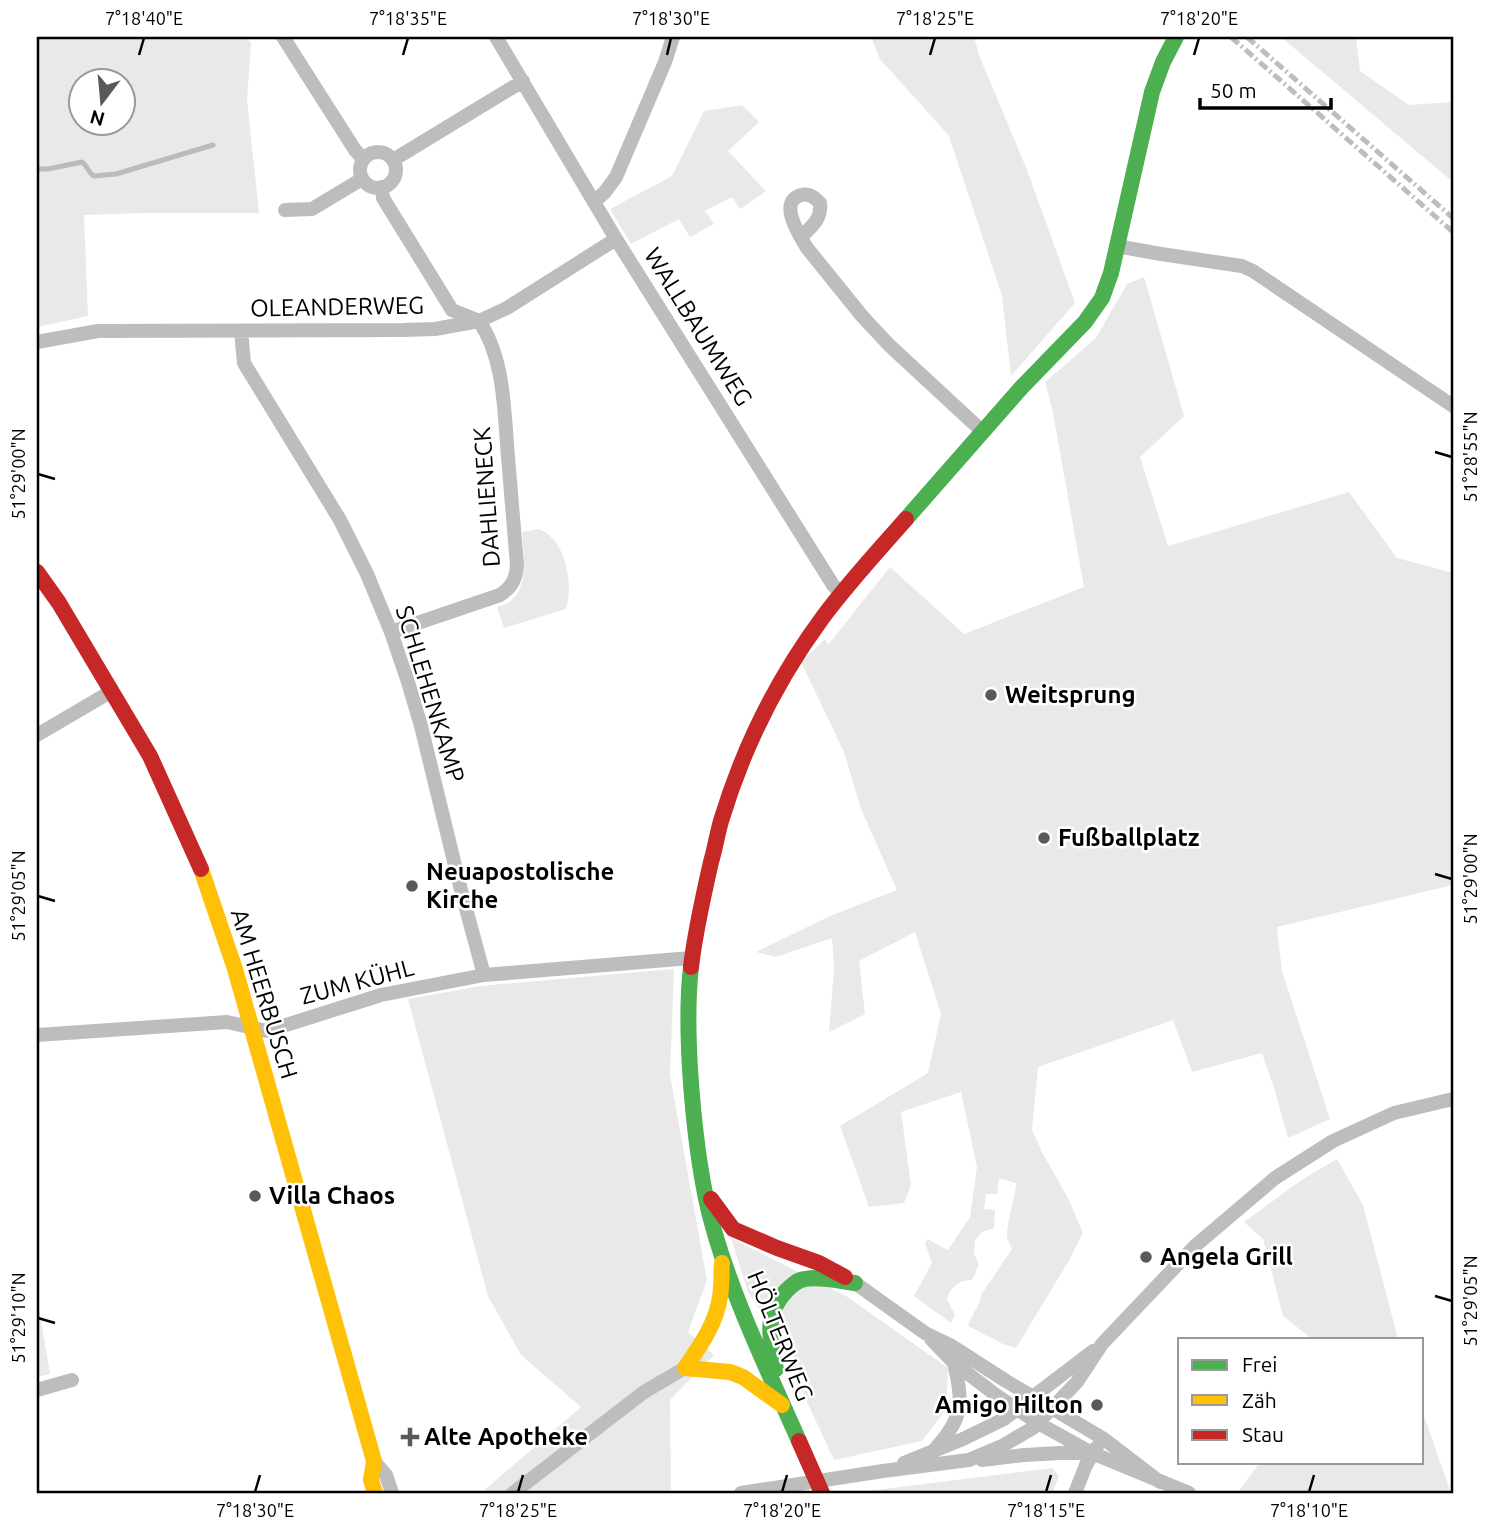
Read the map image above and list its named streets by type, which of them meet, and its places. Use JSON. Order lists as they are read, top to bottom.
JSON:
{
  "streets": {
    "street": [
      "OLEANDERWEG",
      "WALLBAUMWEG",
      "DAHLIENECK",
      "SCHLEHENKAMP",
      "ZUM KÜHL",
      "AM HEERBUSCH",
      "HÖLTERWEG"
    ]
  },
  "crossings": [
    ["OLEANDERWEG", "WALLBAUMWEG"],
    ["OLEANDERWEG", "DAHLIENECK"],
    ["OLEANDERWEG", "SCHLEHENKAMP"],
    ["WALLBAUMWEG", "HÖLTERWEG"],
    ["DAHLIENECK", "SCHLEHENKAMP"],
    ["SCHLEHENKAMP", "ZUM KÜHL"],
    ["ZUM KÜHL", "AM HEERBUSCH"],
    ["ZUM KÜHL", "HÖLTERWEG"]
  ],
  "places": {
    "other": [
      "Weitsprung",
      "Fußballplatz",
      "Neuapostolische Kirche",
      "Villa Chaos",
      "Angela Grill",
      "Amigo Hilton"
    ],
    "health": ["Alte Apotheke"]
  },
  "legend": ["Frei", "Zäh", "Stau"],
  "scale_bar": "50 m",
  "north": "bottom",
  "coordinates": [
    "7°18'40\"E",
    "7°18'35\"E",
    "7°18'30\"E",
    "7°18'25\"E",
    "7°18'20\"E",
    "51°28'55\"N",
    "51°29'00\"N",
    "51°29'05\"N",
    "51°29'10\"N",
    "7°18'15\"E",
    "7°18'10\"E"
  ]
}
